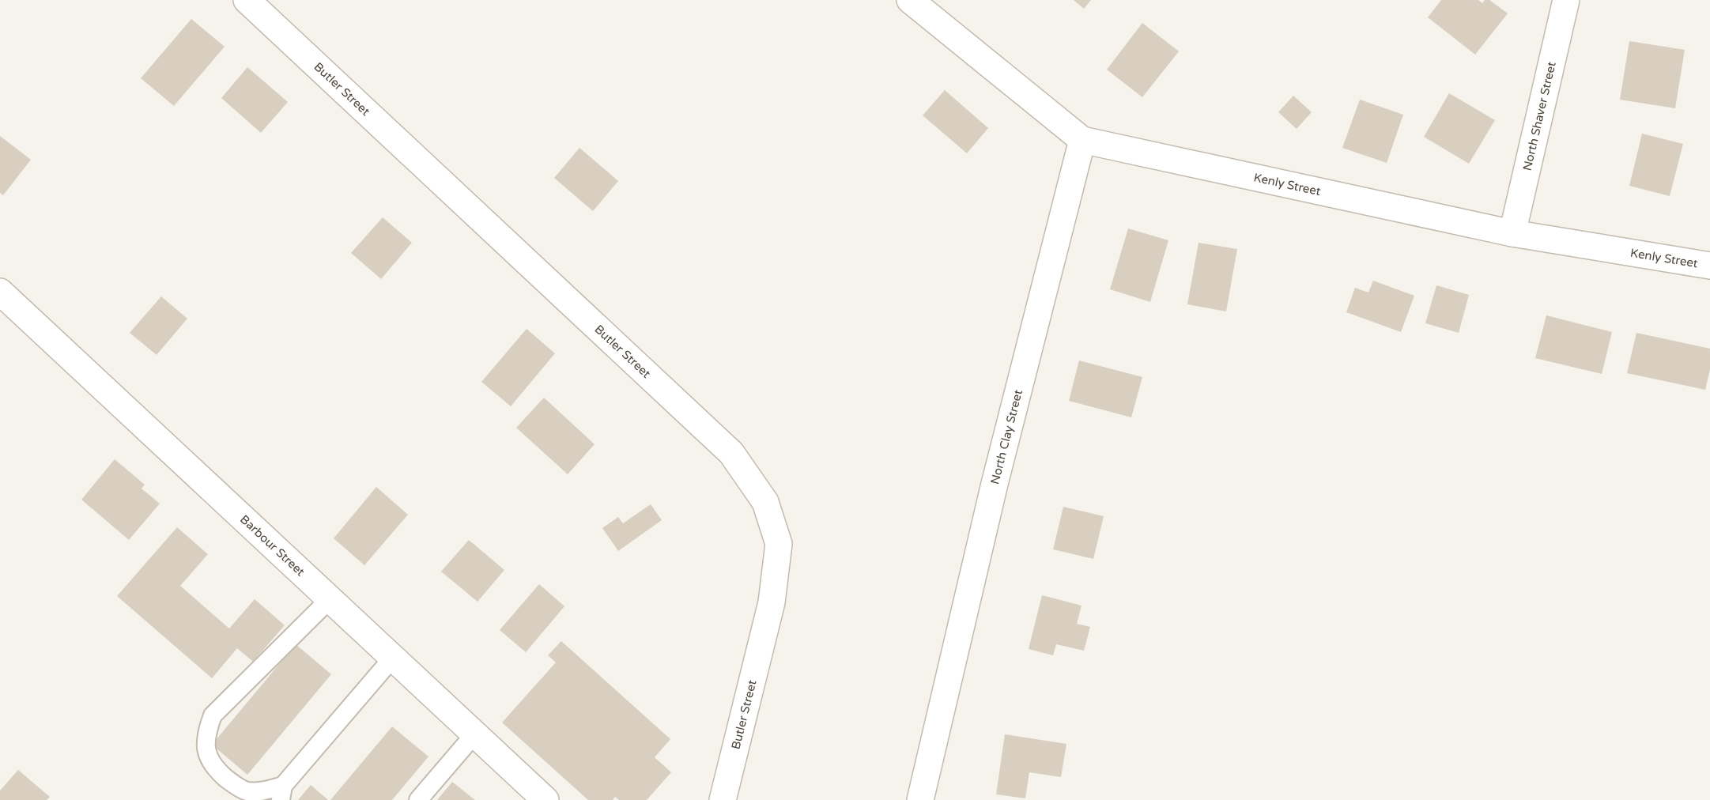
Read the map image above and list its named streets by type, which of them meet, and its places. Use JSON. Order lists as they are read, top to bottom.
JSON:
{
  "streets": {
    "street": [
      "Butler Street",
      "North Shaver Street",
      "Kenly Street",
      "North Clay Street",
      "Barbour Street"
    ]
  },
  "crossings": [
    ["North Shaver Street", "Kenly Street"],
    ["Kenly Street", "North Clay Street"]
  ]
}
